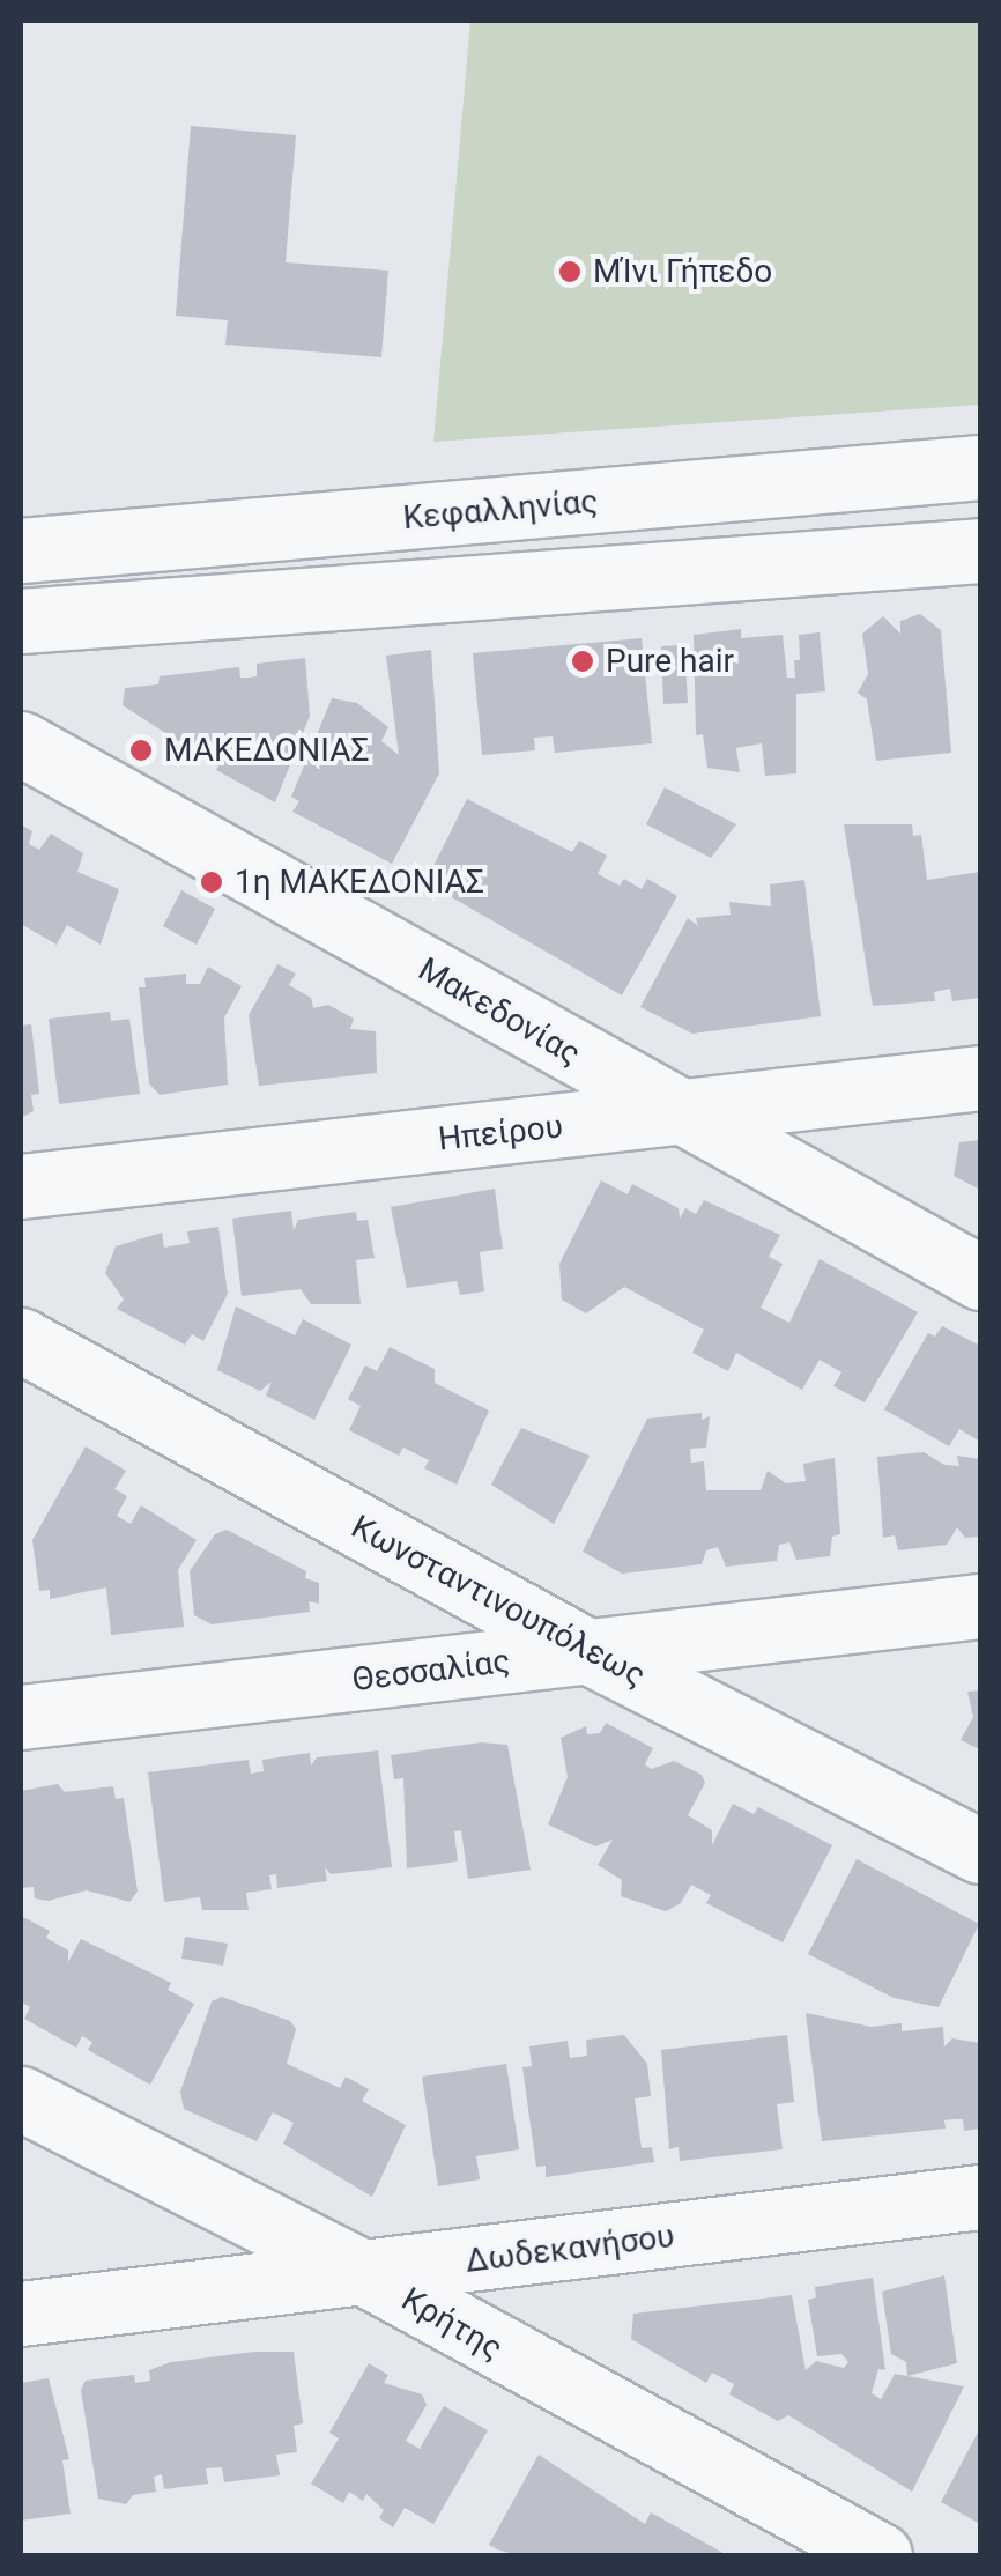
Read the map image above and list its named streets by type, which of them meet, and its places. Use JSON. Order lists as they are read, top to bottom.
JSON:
{
  "streets": {
    "street": [
      "Κεφαλληνίας",
      "Μακεδονίας",
      "Ηπείρου",
      "Κωνσταντινουπόλεως",
      "Θεσσαλίας",
      "Δωδεκανήσου",
      "Κρήτης"
    ]
  },
  "crossings": [
    ["Μακεδονίας", "Ηπείρου"],
    ["Κωνσταντινουπόλεως", "Θεσσαλίας"],
    ["Δωδεκανήσου", "Κρήτης"]
  ],
  "places": [
    "ΜΊνι Γήπεδο",
    "Pure hair",
    "ΜΑΚΕΔΟΝΙΑΣ",
    "1η ΜΑΚΕΔΟΝΙΑΣ"
  ]
}
